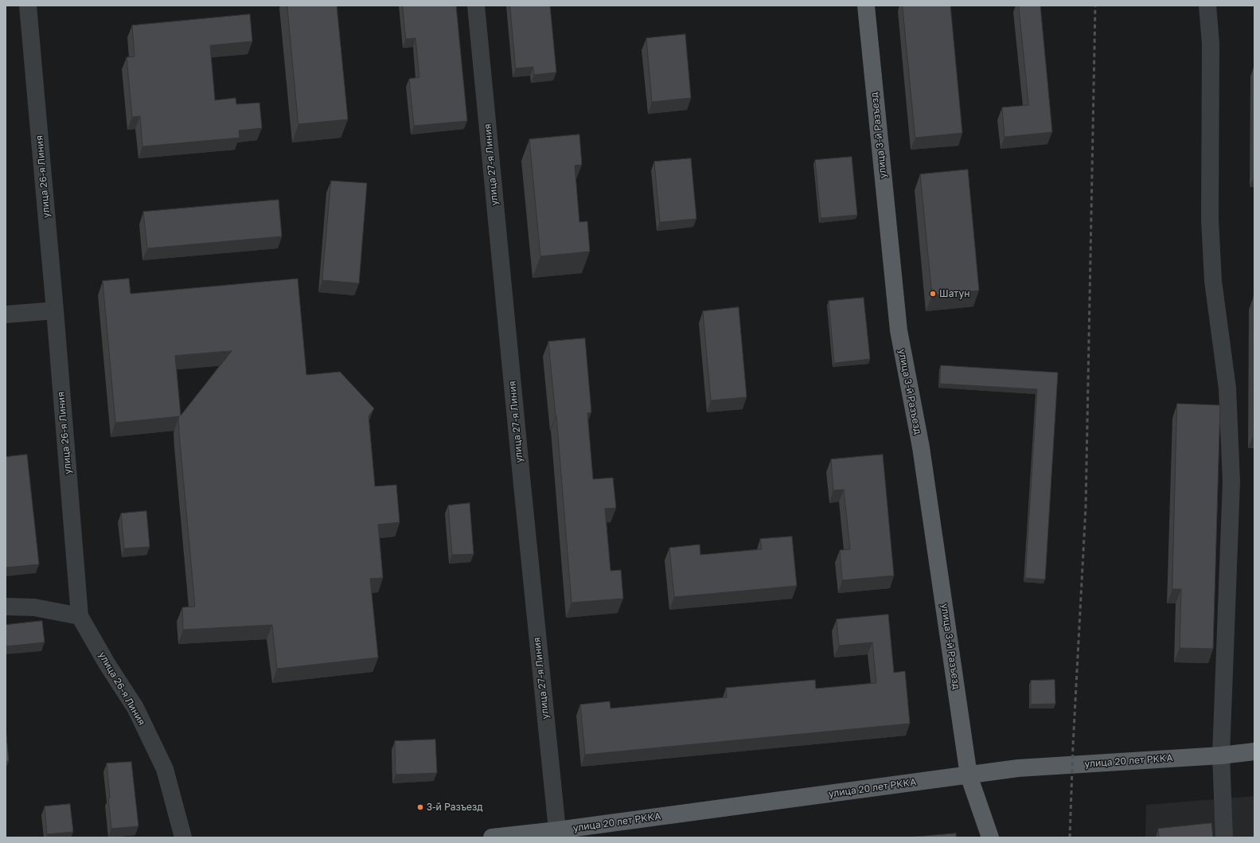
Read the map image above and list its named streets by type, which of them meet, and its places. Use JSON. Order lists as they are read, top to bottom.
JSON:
{
  "streets": {
    "main road": ["улица 3-й Разъезд", "улица 20 лет РККА"],
    "street": ["улица 27-я Линия", "улица 26-я Линия"]
  },
  "crossings": [
    ["улица 3-й Разъезд", "улица 20 лет РККА"],
    ["улица 27-я Линия", "улица 20 лет РККА"]
  ],
  "places": ["Шатун", "3-й Разъезд"]
}
